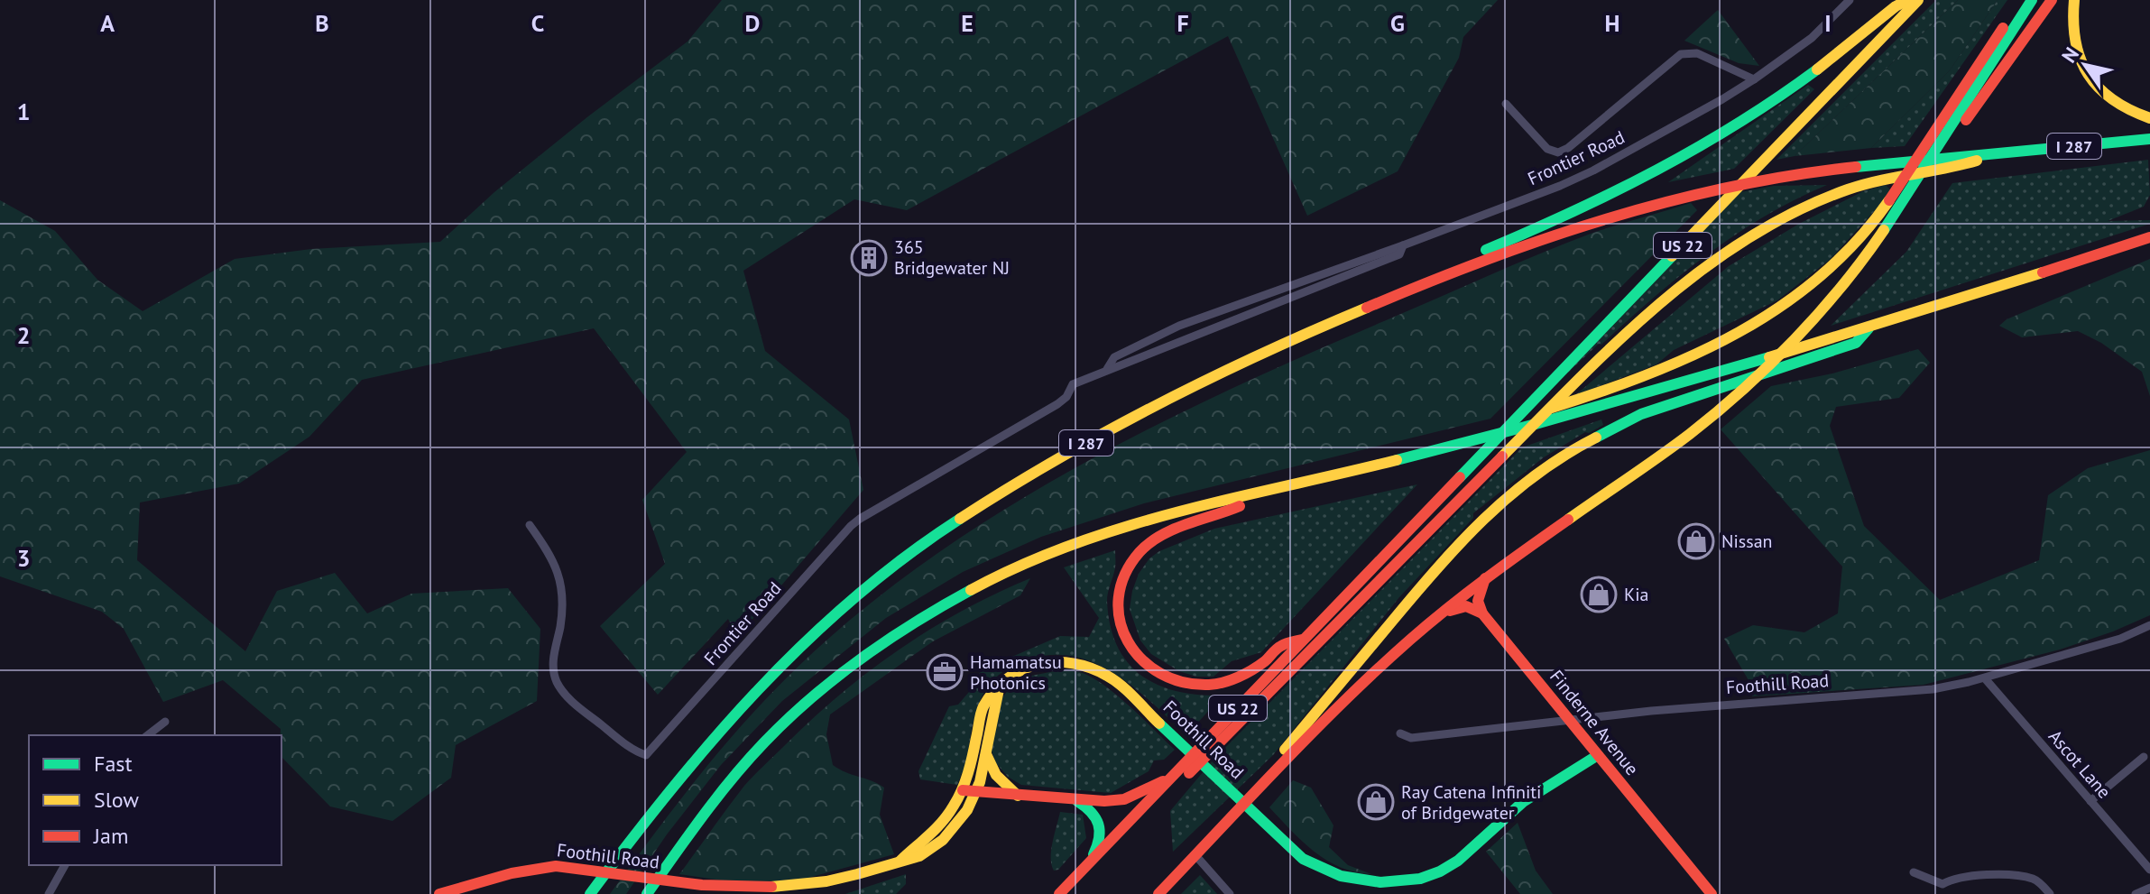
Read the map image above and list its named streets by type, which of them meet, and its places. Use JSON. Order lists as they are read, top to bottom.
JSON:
{
  "streets": {
    "main road": [
      "I 287",
      "US 22",
      "Foothill Road",
      "Finderne Avenue"
    ],
    "street": ["Frontier Road", "Ascot Lane"]
  },
  "crossings": [
    ["Foothill Road", "Finderne Avenue"],
    ["Foothill Road", "Ascot Lane"]
  ],
  "places": {
    "building": ["365 Bridgewater NJ"],
    "shop": ["Nissan", "Kia", "Ray Catena Infiniti of Bridgewater"],
    "office": ["Hamamatsu Photonics"]
  },
  "legend": ["Fast", "Slow", "Jam"],
  "north": "top left",
  "grid": {
    "columns": [
      "A",
      "B",
      "C",
      "D",
      "E",
      "F",
      "G",
      "H",
      "I"
    ],
    "rows": ["1", "2", "3"]
  }
}
